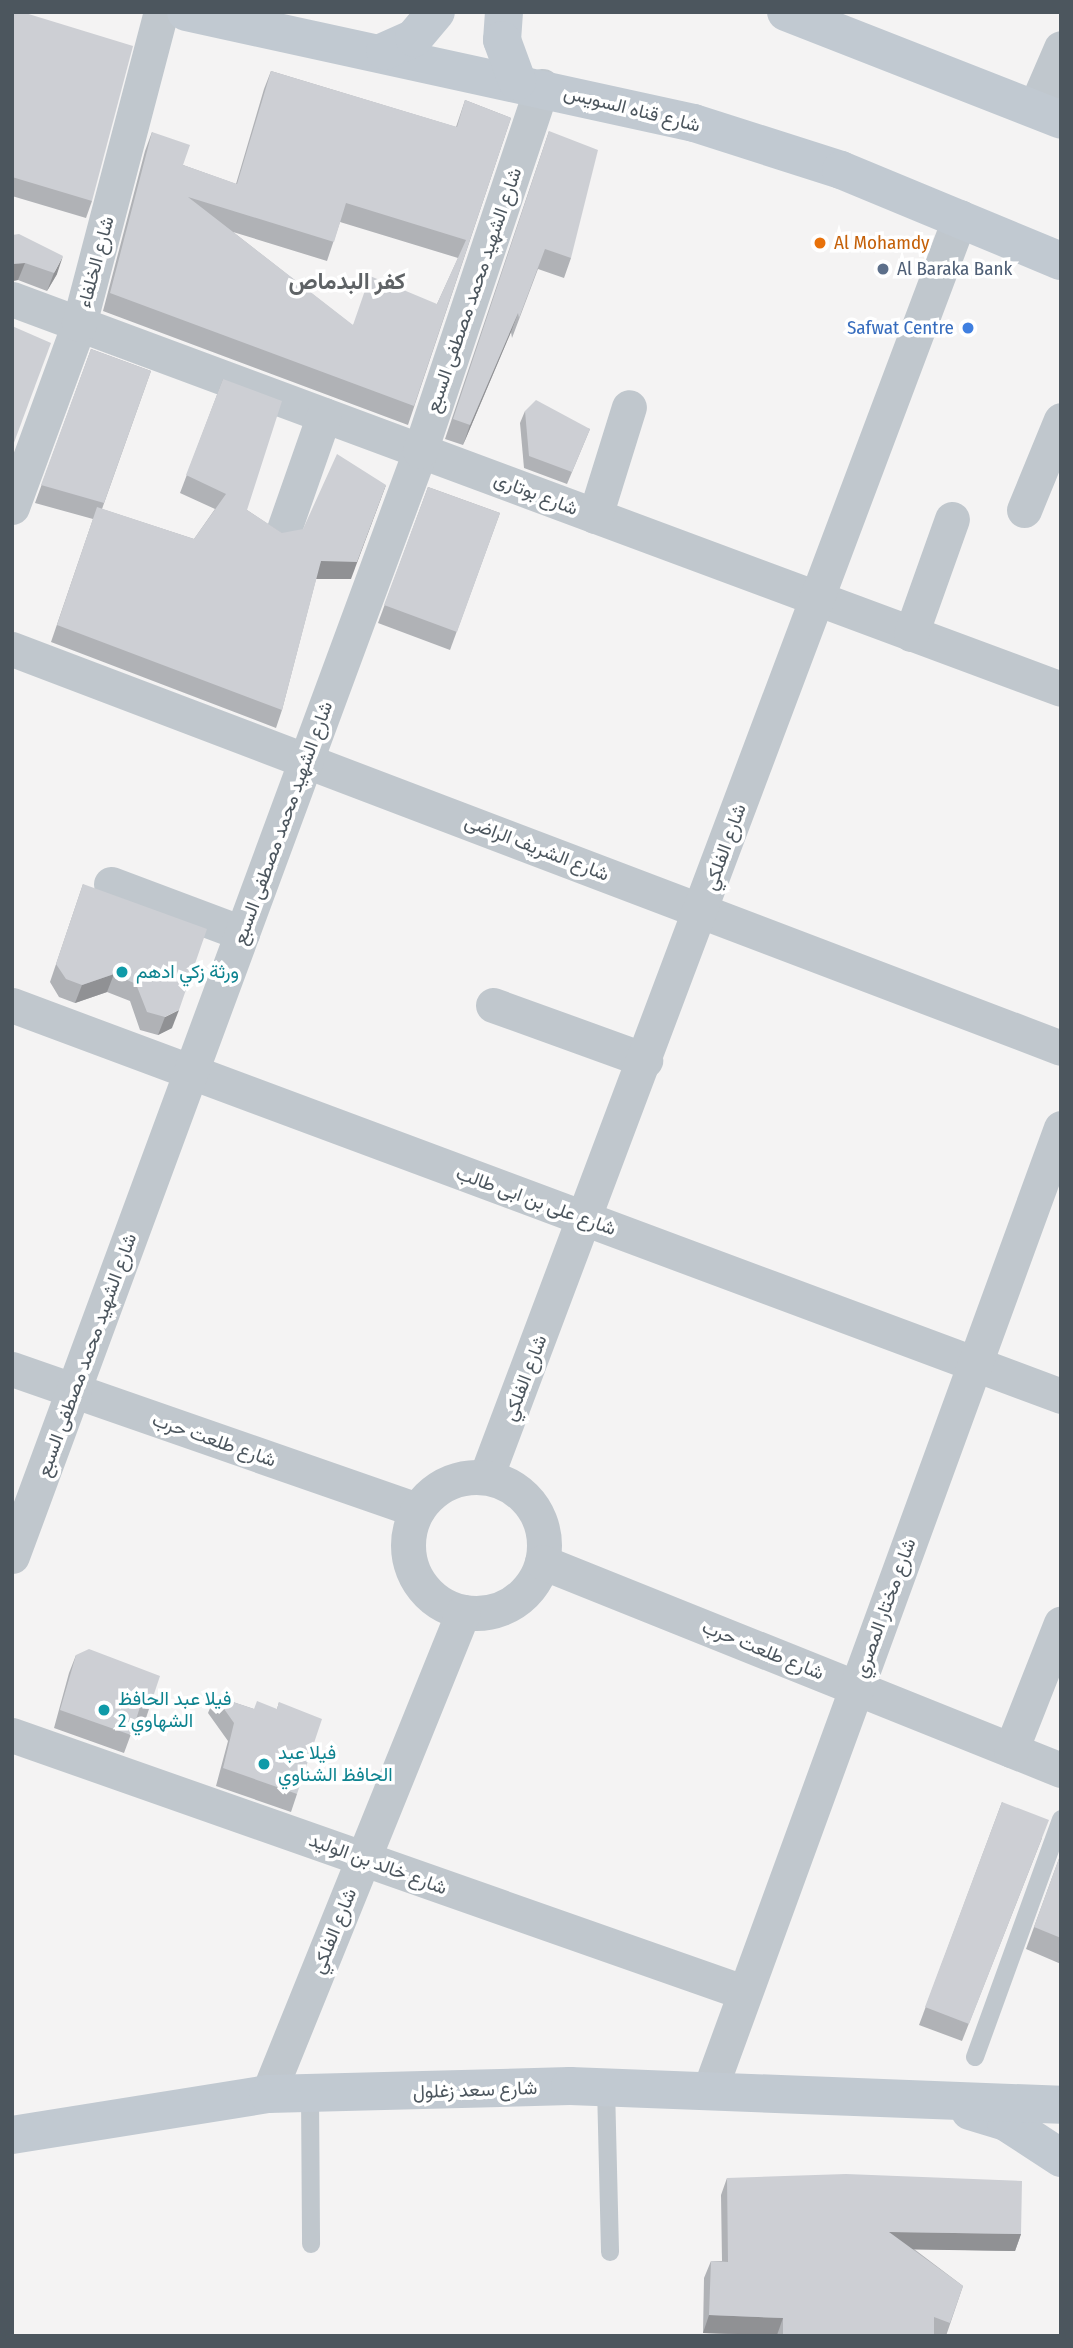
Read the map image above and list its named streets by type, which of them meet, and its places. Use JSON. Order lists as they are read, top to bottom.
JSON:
{
  "streets": {
    "main road": ["شارع قناه السويس", "شارع سعد زغلول"],
    "street": [
      "شارع الخلفاء",
      "شارع الشهيد محمد مصطفى السبع",
      "شارع بوتارى",
      "شارع الفلكي",
      "شارع الشريف الراضى",
      "شارع على بن ابى طالب",
      "شارع طلعت حرب",
      "شارع مختار المصري",
      "شارع خالد بن الوليد"
    ]
  },
  "crossings": [
    ["شارع قناه السويس", "شارع الشهيد محمد مصطفى السبع"],
    ["شارع قناه السويس", "شارع الفلكي"],
    ["شارع الخلفاء", "شارع بوتارى"],
    ["شارع الشهيد محمد مصطفى السبع", "شارع بوتارى"],
    ["شارع الشهيد محمد مصطفى السبع", "شارع الشريف الراضى"],
    ["شارع الشهيد محمد مصطفى السبع", "شارع على بن ابى طالب"],
    ["شارع الشهيد محمد مصطفى السبع", "شارع طلعت حرب"],
    ["شارع بوتارى", "شارع الفلكي"],
    ["شارع الفلكي", "شارع الشريف الراضى"],
    ["شارع الفلكي", "شارع على بن ابى طالب"],
    ["شارع الفلكي", "شارع طلعت حرب"],
    ["شارع الفلكي", "شارع خالد بن الوليد"],
    ["شارع الفلكي", "شارع سعد زغلول"],
    ["شارع على بن ابى طالب", "شارع مختار المصري"],
    ["شارع طلعت حرب", "شارع مختار المصري"],
    ["شارع مختار المصري", "شارع خالد بن الوليد"],
    ["شارع مختار المصري", "شارع سعد زغلول"]
  ],
  "districts": ["كفر البدماص"],
  "places": [
    "Al Mohamdy",
    "Al Baraka Bank",
    "Safwat Centre",
    "ورثة زكي ادهم",
    "فيلا عبد الحافظ الشهاوي 2",
    "فيلا عبد الحافظ الشناوي"
  ]
}
